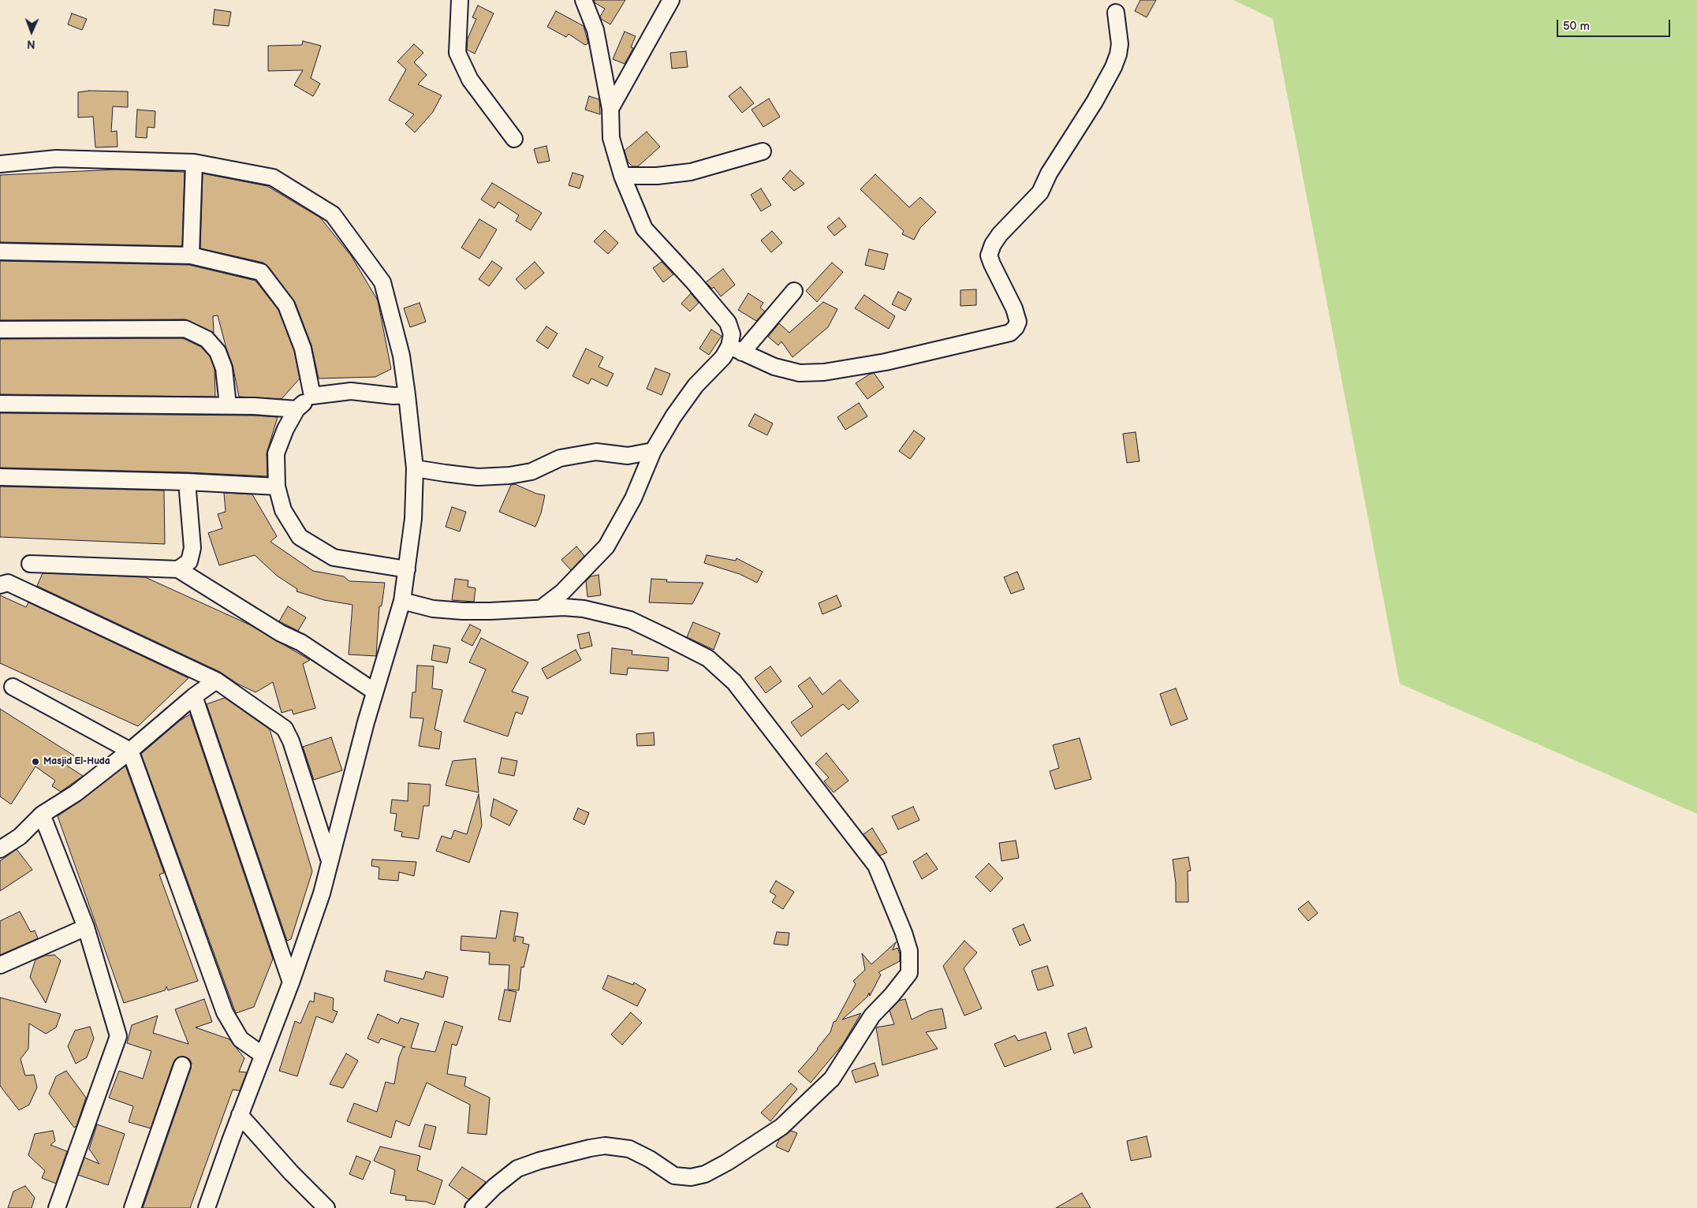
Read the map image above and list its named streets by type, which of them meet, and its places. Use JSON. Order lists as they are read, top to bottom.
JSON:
{
  "places": ["Masjid El-Huda"],
  "scale_bar": "50 m",
  "north": "bottom"
}
